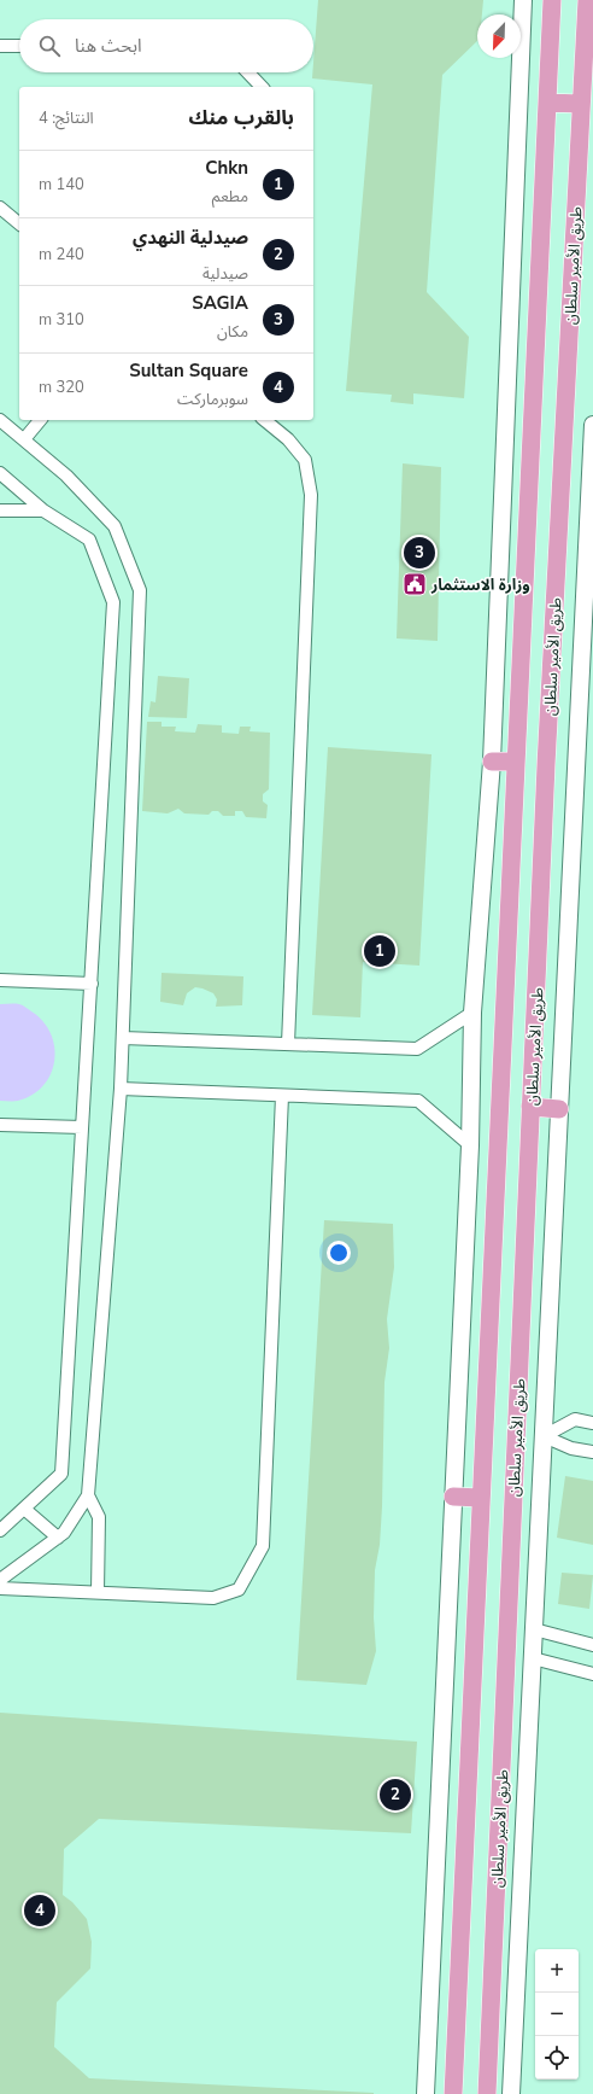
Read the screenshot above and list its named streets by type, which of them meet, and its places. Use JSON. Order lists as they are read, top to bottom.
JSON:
{
  "streets": {
    "main road": ["طريق الأمير سلطان"]
  },
  "places": {
    "public building": ["وزارة الاستثمار"]
  },
  "north": "bottom left",
  "page": {
    "search": "ابحث هنا",
    "heading": ["بالقرب منك", "النتائج: 4"],
    "list": [
      {
        "mark": "1",
        "name": "Chkn",
        "note": "مطعم",
        "value": "140 m"
      },
      {
        "mark": "2",
        "name": "صيدلية النهدي",
        "note": "صيدلية",
        "value": "240 m"
      },
      {
        "mark": "3",
        "name": "SAGIA",
        "note": "مكان",
        "value": "310 m"
      },
      {
        "mark": "4",
        "name": "Sultan Square",
        "note": "سوبرماركت",
        "value": "320 m"
      }
    ],
    "pins": [
      "3",
      "1",
      "2",
      "4"
    ],
    "map_buttons": ["+", "−"]
  }
}
